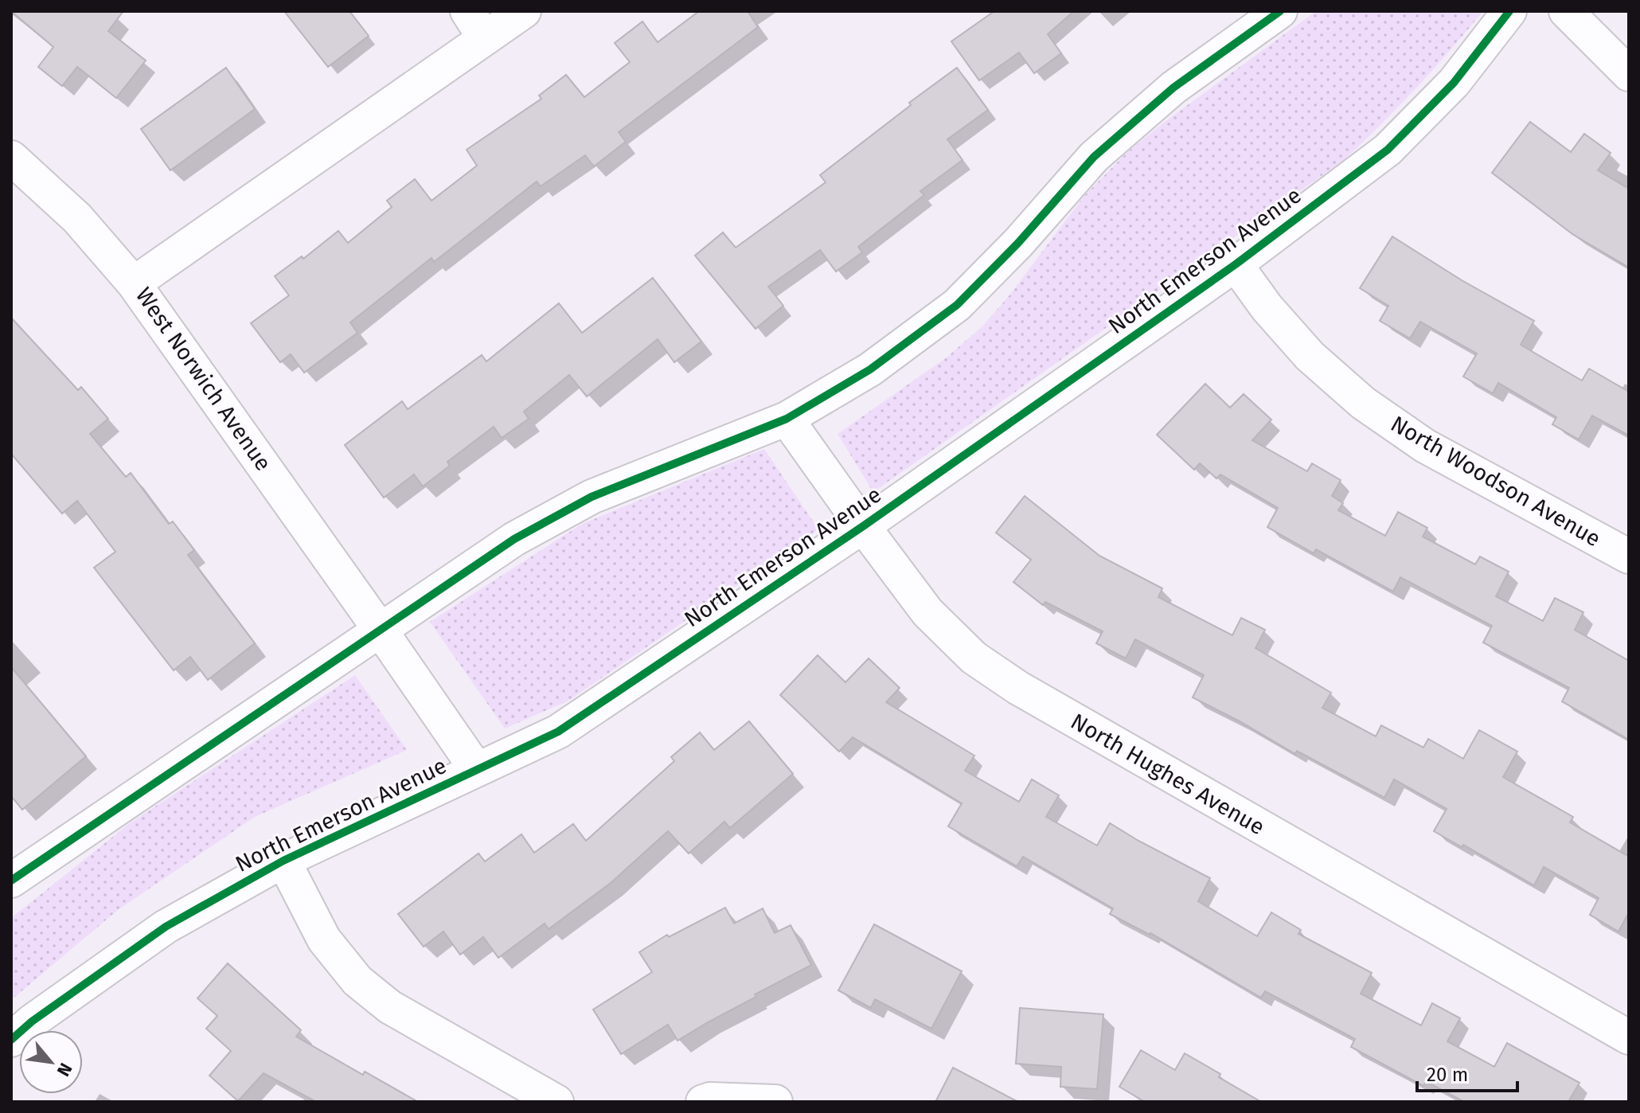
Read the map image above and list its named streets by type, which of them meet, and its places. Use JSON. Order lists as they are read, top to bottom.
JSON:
{
  "streets": {
    "street": [
      "North Emerson Avenue",
      "West Norwich Avenue",
      "North Woodson Avenue",
      "North Hughes Avenue"
    ]
  },
  "crossings": [
    ["North Emerson Avenue", "West Norwich Avenue"],
    ["North Emerson Avenue", "North Woodson Avenue"],
    ["North Emerson Avenue", "North Hughes Avenue"]
  ],
  "scale_bar": "20 m",
  "north": "bottom right"
}
